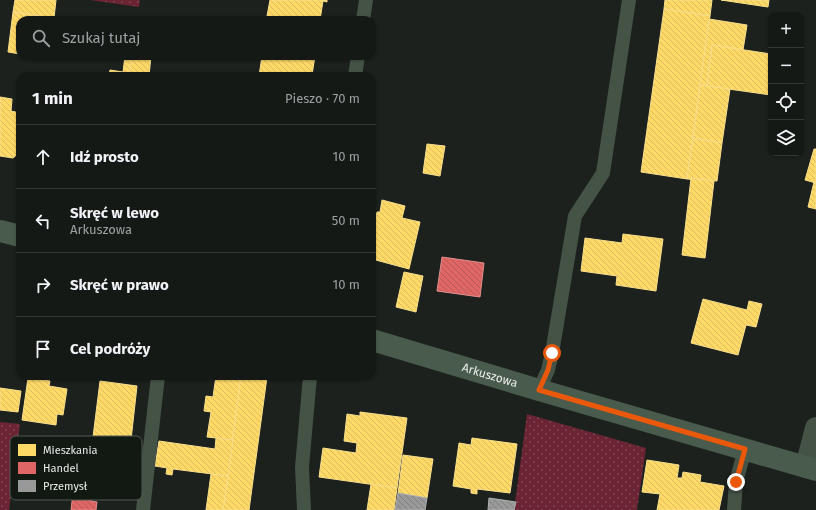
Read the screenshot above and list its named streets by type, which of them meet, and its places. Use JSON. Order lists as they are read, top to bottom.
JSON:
{
  "streets": {
    "main road": ["Arkuszowa"]
  },
  "legend": ["Mieszkania", "Handel", "Przemysł"],
  "page": {
    "map_buttons": ["+", "−"],
    "search": "Szukaj tutaj",
    "heading": ["1 min", "Pieszo · 70 m"],
    "list": [
      ["Idź prosto", "10 m"],
      ["Skręć w lewo", "Arkuszowa", "50 m"],
      ["Skręć w prawo", "10 m"],
      "Cel podróży"
    ]
  }
}
